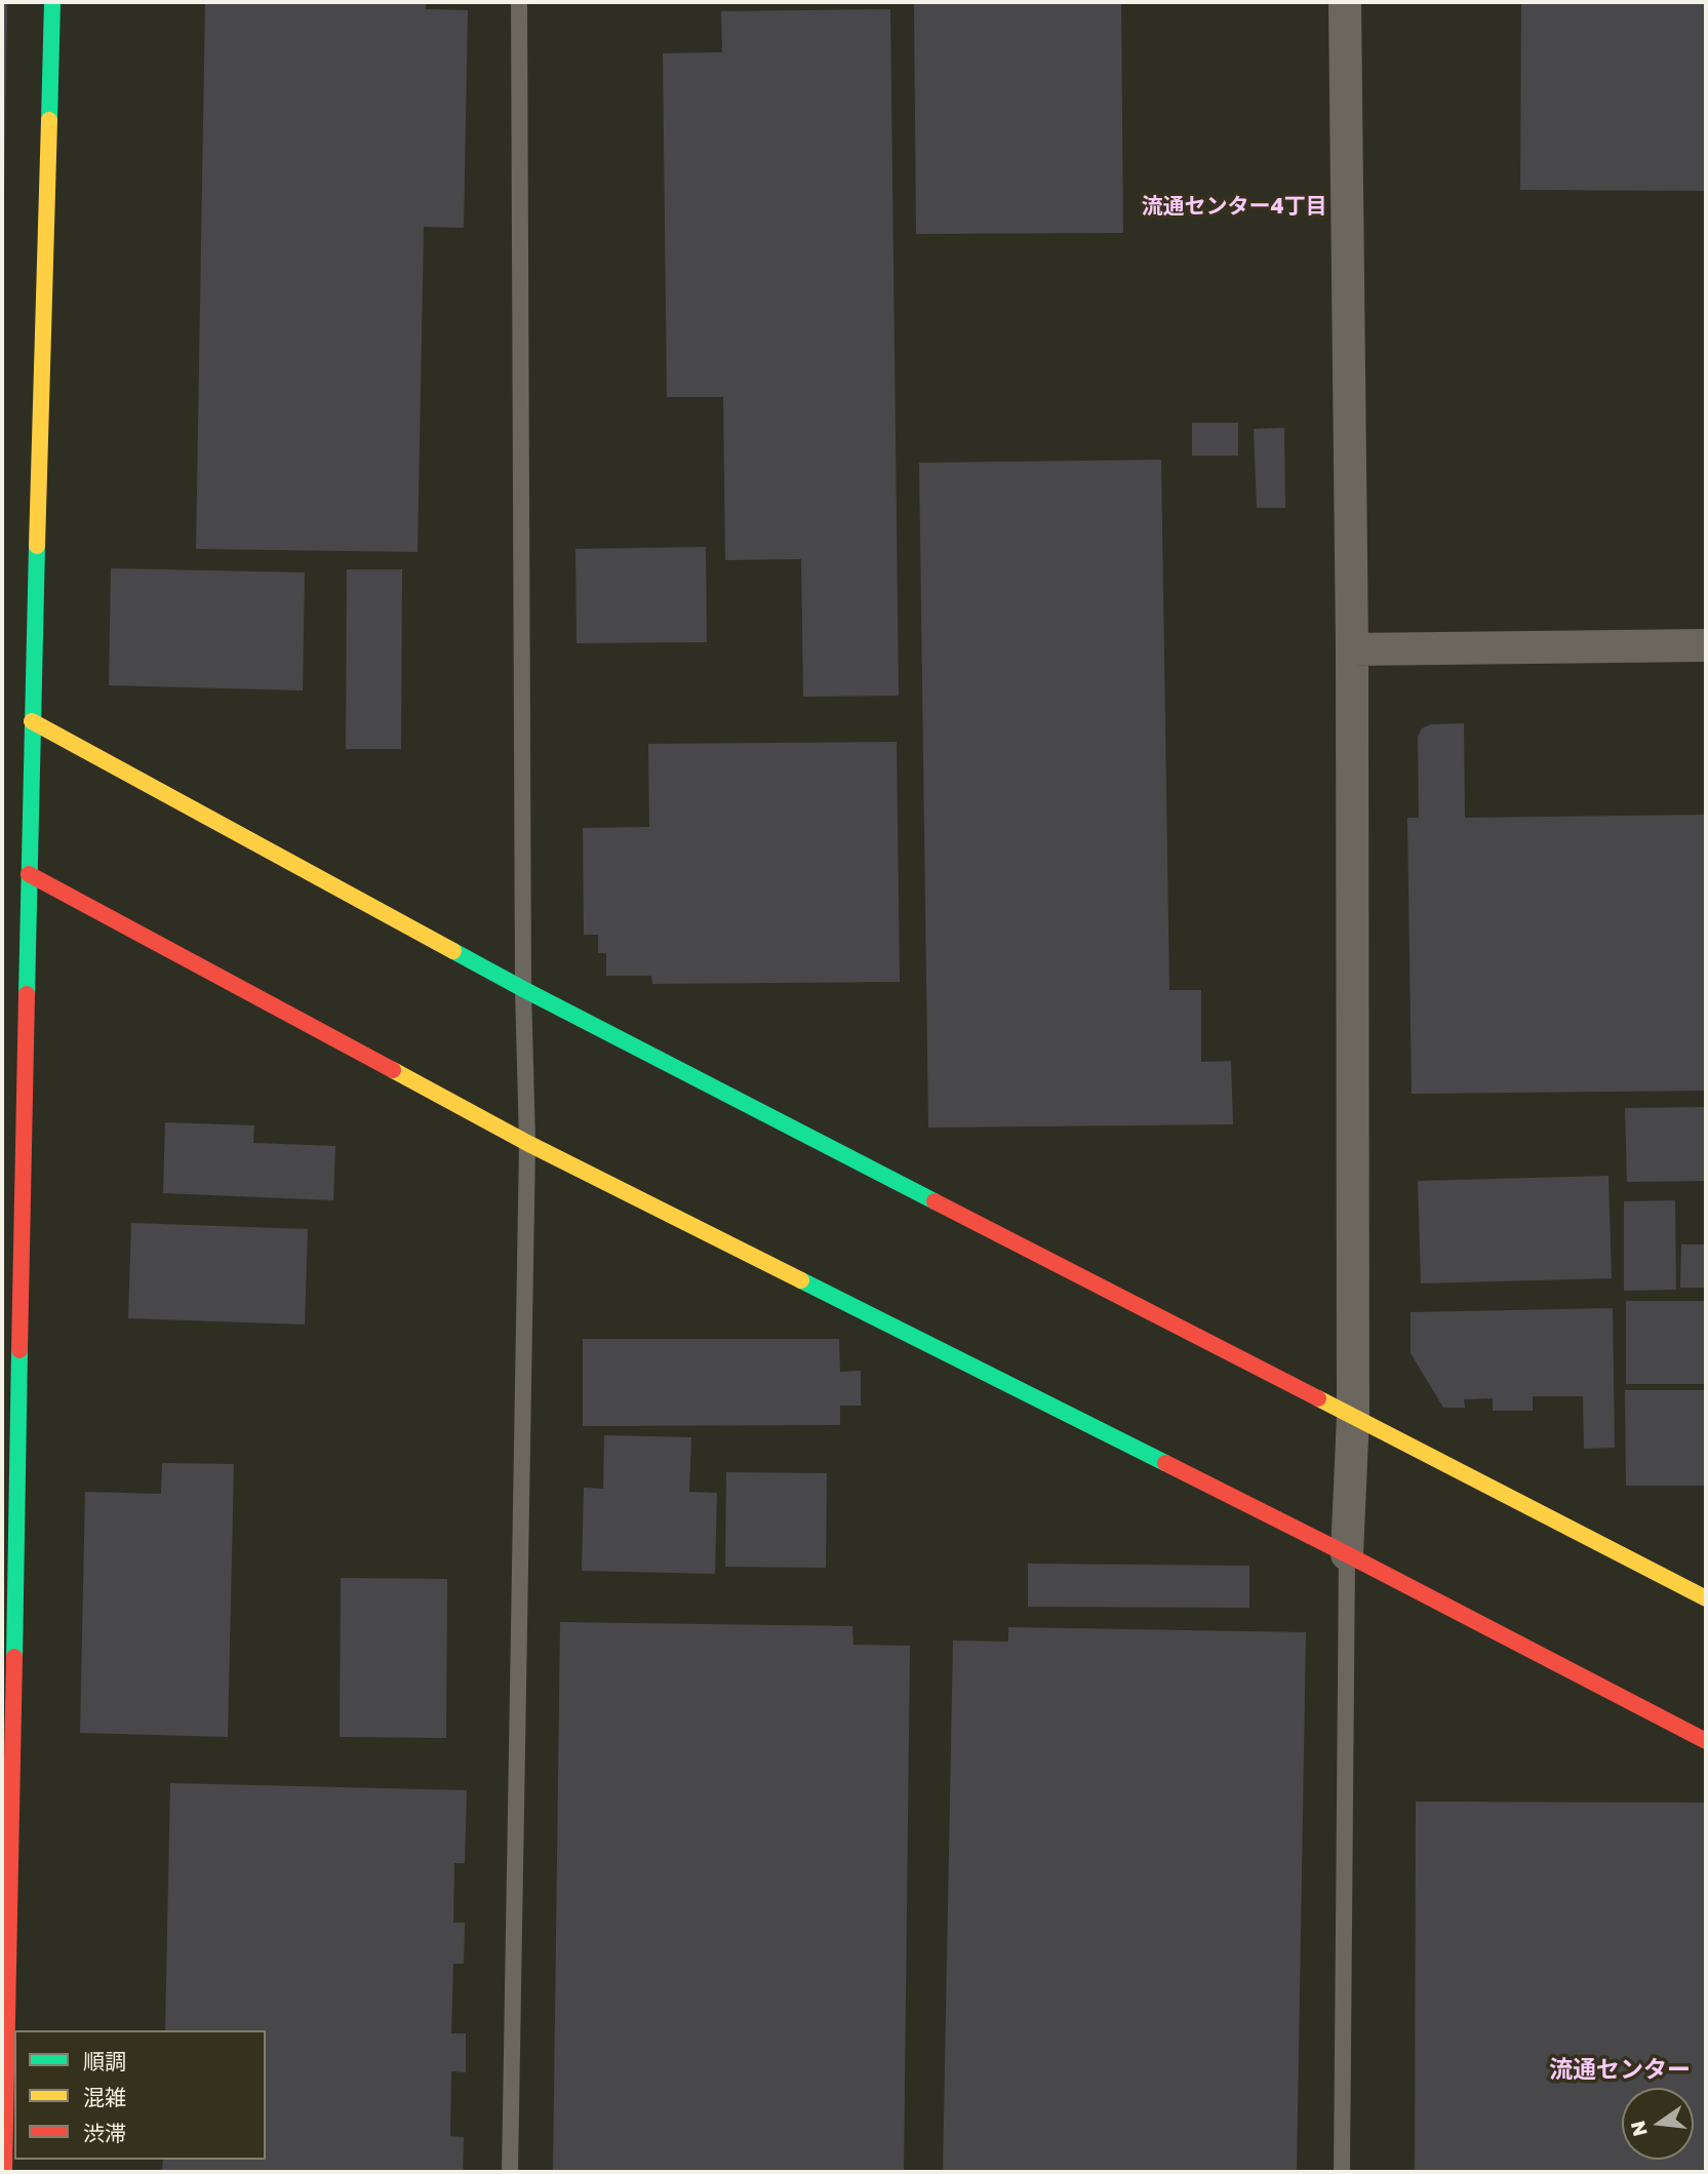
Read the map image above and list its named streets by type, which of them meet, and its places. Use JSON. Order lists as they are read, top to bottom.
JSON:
{
  "districts": ["流通センター4丁目", "流通センター"],
  "legend": ["順調", "混雑", "渋滞"],
  "north": "left"
}
